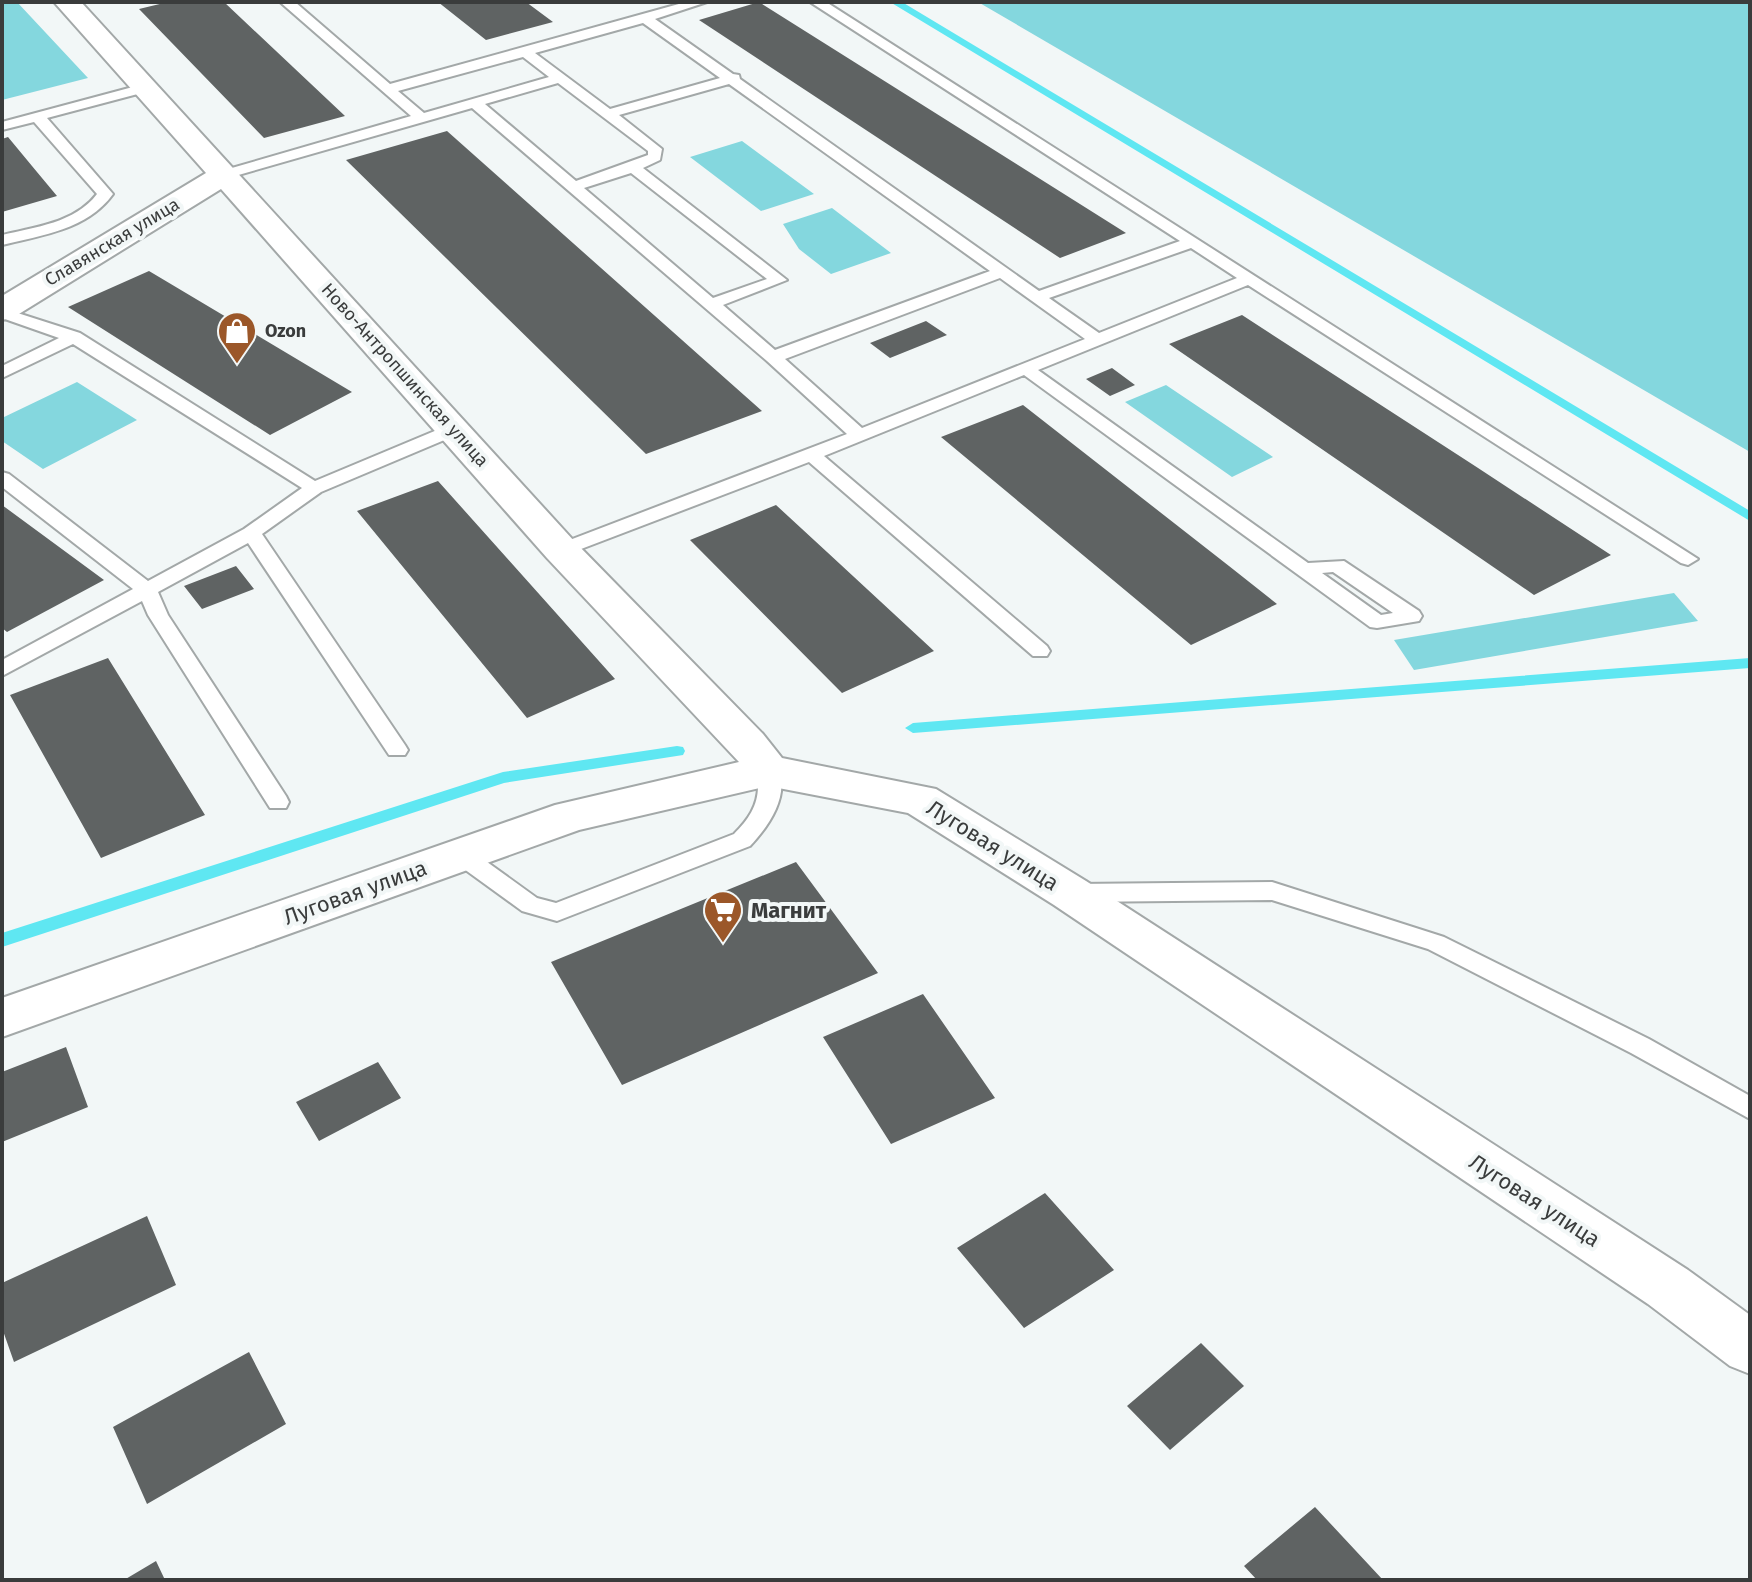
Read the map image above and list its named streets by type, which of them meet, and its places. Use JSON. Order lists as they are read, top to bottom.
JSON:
{
  "streets": {
    "street": ["Славянская улица", "Ново-Антропшинская улица", "Луговая улица"]
  },
  "crossings": [
    ["Славянская улица", "Ново-Антропшинская улица"],
    ["Ново-Антропшинская улица", "Луговая улица"]
  ],
  "places": {
    "shop": ["Ozon"],
    "supermarket": ["Магнит"]
  }
}
